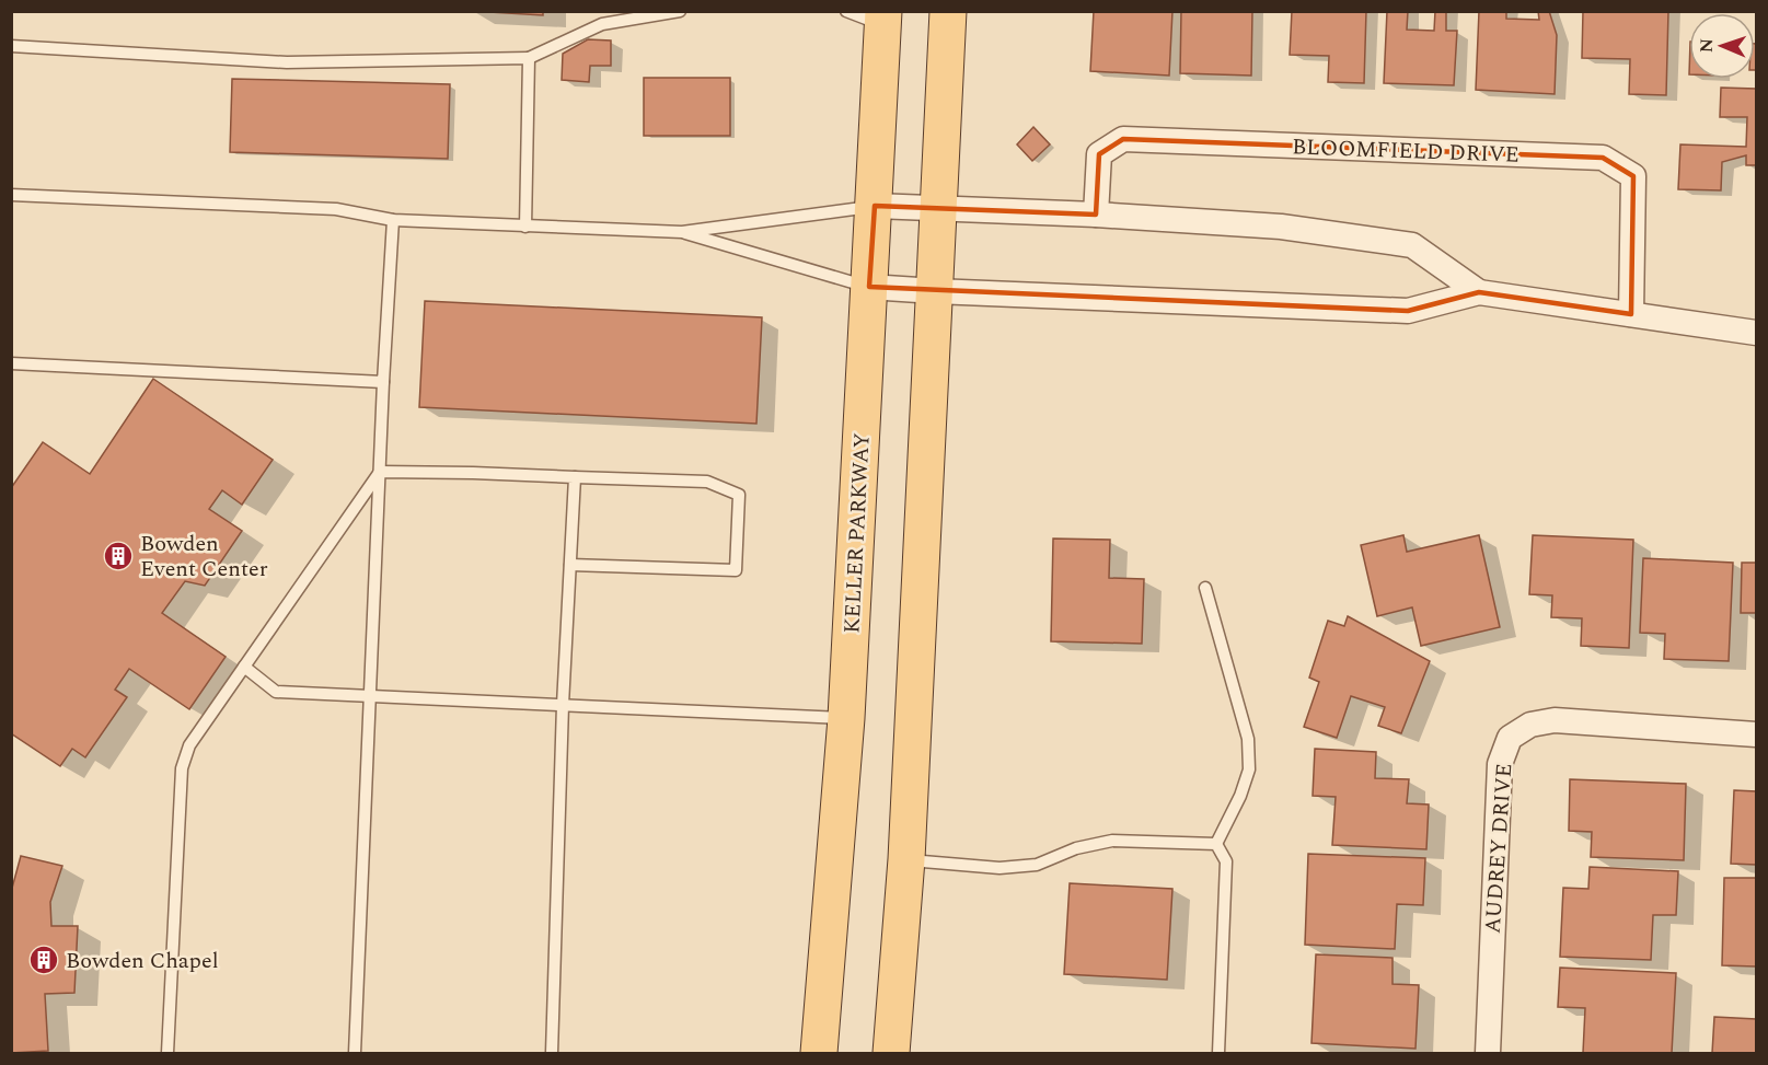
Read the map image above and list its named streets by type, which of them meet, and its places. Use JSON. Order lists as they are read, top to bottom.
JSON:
{
  "streets": {
    "main road": ["KELLER PARKWAY"],
    "street": ["BLOOMFIELD DRIVE", "AUDREY DRIVE"]
  },
  "places": {
    "building": ["Bowden Event Center", "Bowden Chapel"]
  },
  "north": "left"
}
